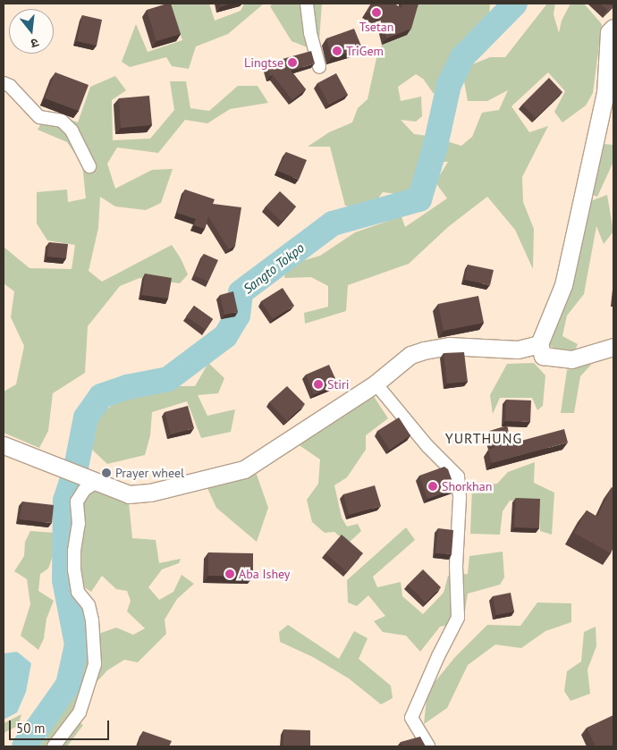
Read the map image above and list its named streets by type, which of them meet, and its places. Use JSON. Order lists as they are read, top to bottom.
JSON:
{
  "districts": ["YURTHUNG"],
  "water": ["Sangto Tokpo"],
  "places": [
    "Tsetan",
    "TriGem",
    "Lingtse",
    "Stiri",
    "Prayer wheel",
    "Shorkhan",
    "Aba Ishey"
  ],
  "scale_bar": "50 m",
  "north": "bottom"
}
